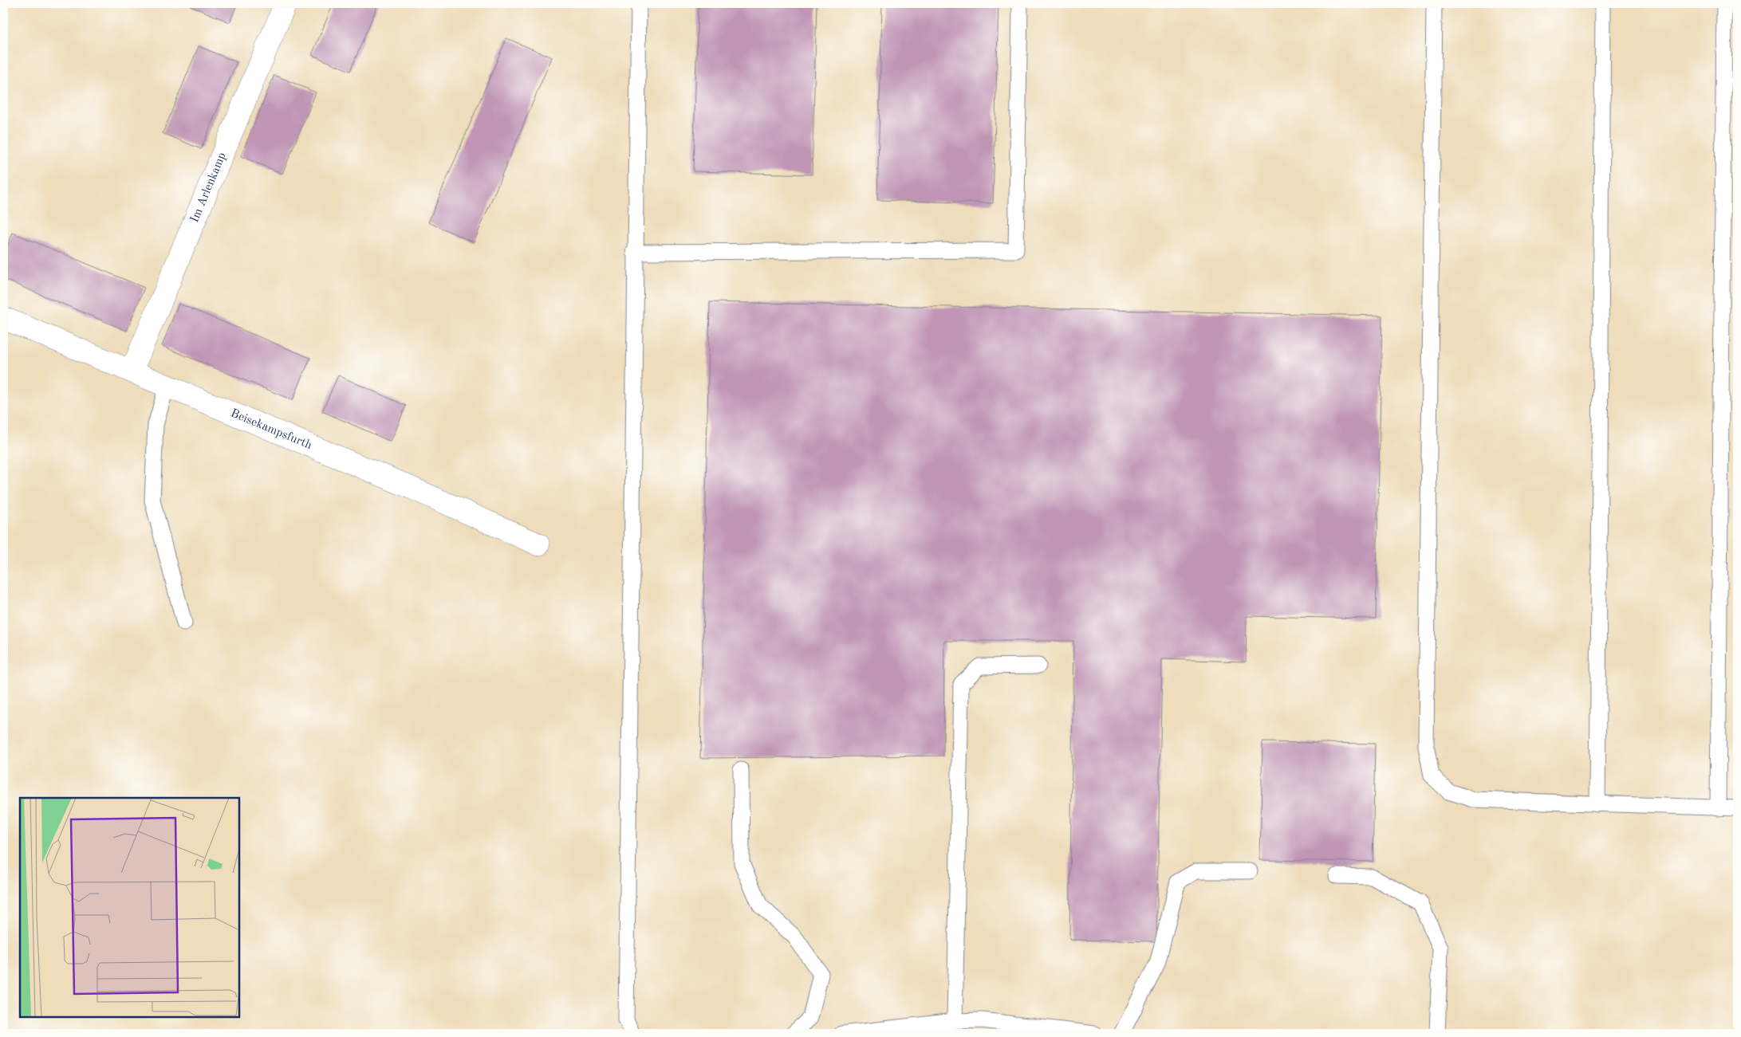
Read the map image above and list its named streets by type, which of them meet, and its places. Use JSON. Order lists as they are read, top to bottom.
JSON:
{
  "streets": {
    "street": ["Im Arlenkamp", "Beisekampsfurth"]
  },
  "crossings": [
    ["Im Arlenkamp", "Beisekampsfurth"]
  ]
}
